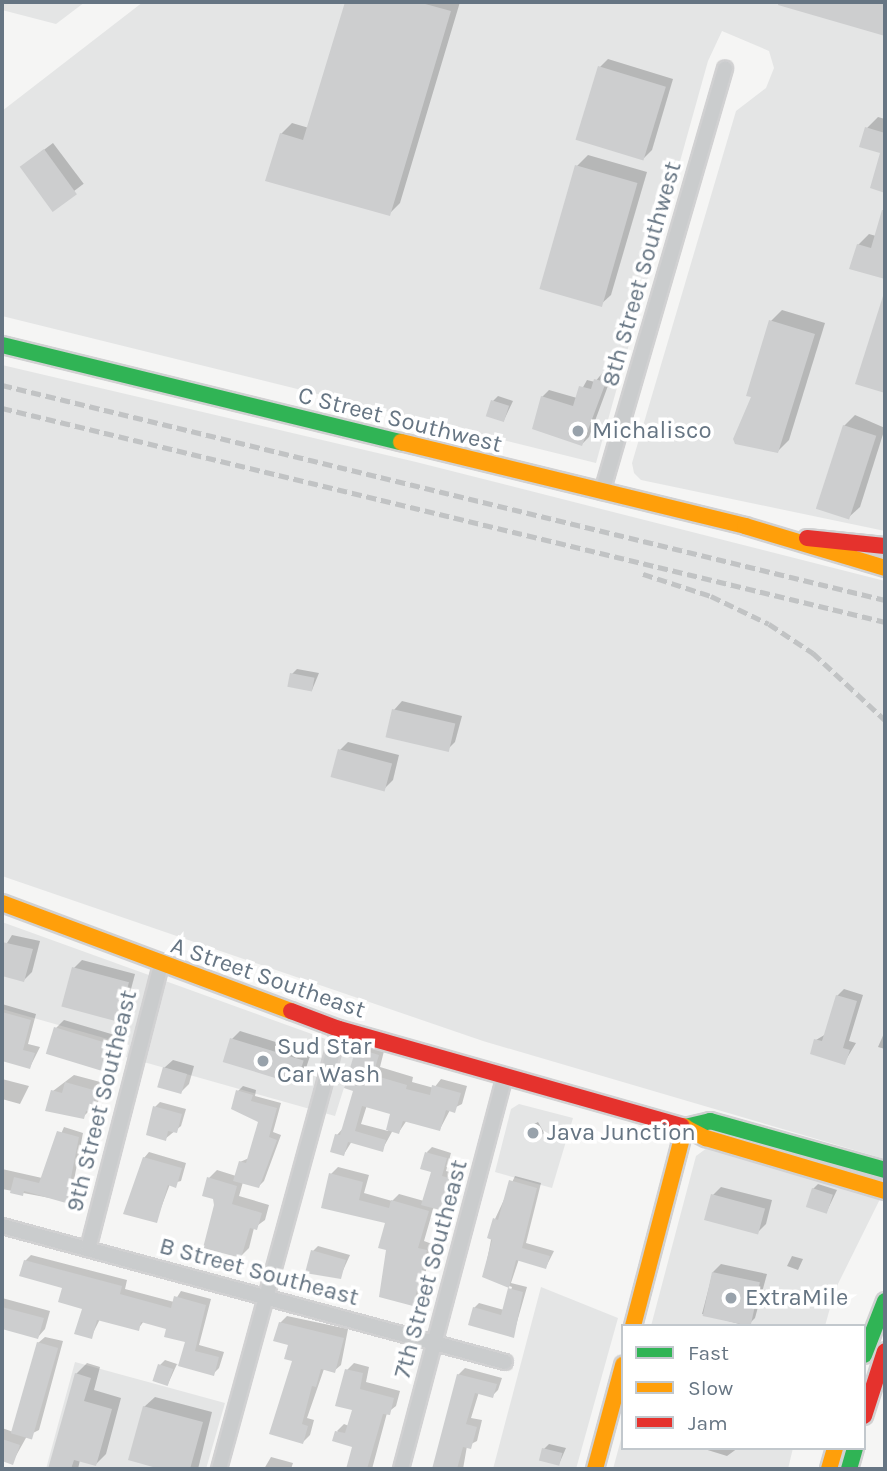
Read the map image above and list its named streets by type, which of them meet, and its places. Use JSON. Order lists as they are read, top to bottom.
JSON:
{
  "streets": {
    "main road": ["C Street Southwest", "A Street Southeast"],
    "street": [
      "8th Street Southwest",
      "9th Street Southeast",
      "7th Street Southeast",
      "B Street Southeast"
    ]
  },
  "crossings": [
    ["8th Street Southwest", "C Street Southwest"],
    ["A Street Southeast", "9th Street Southeast"],
    ["A Street Southeast", "7th Street Southeast"],
    ["9th Street Southeast", "B Street Southeast"],
    ["7th Street Southeast", "B Street Southeast"]
  ],
  "places": [
    "Michalisco",
    "Sud Star Car Wash",
    "Java Junction",
    "ExtraMile"
  ],
  "legend": ["Fast", "Slow", "Jam"]
}
